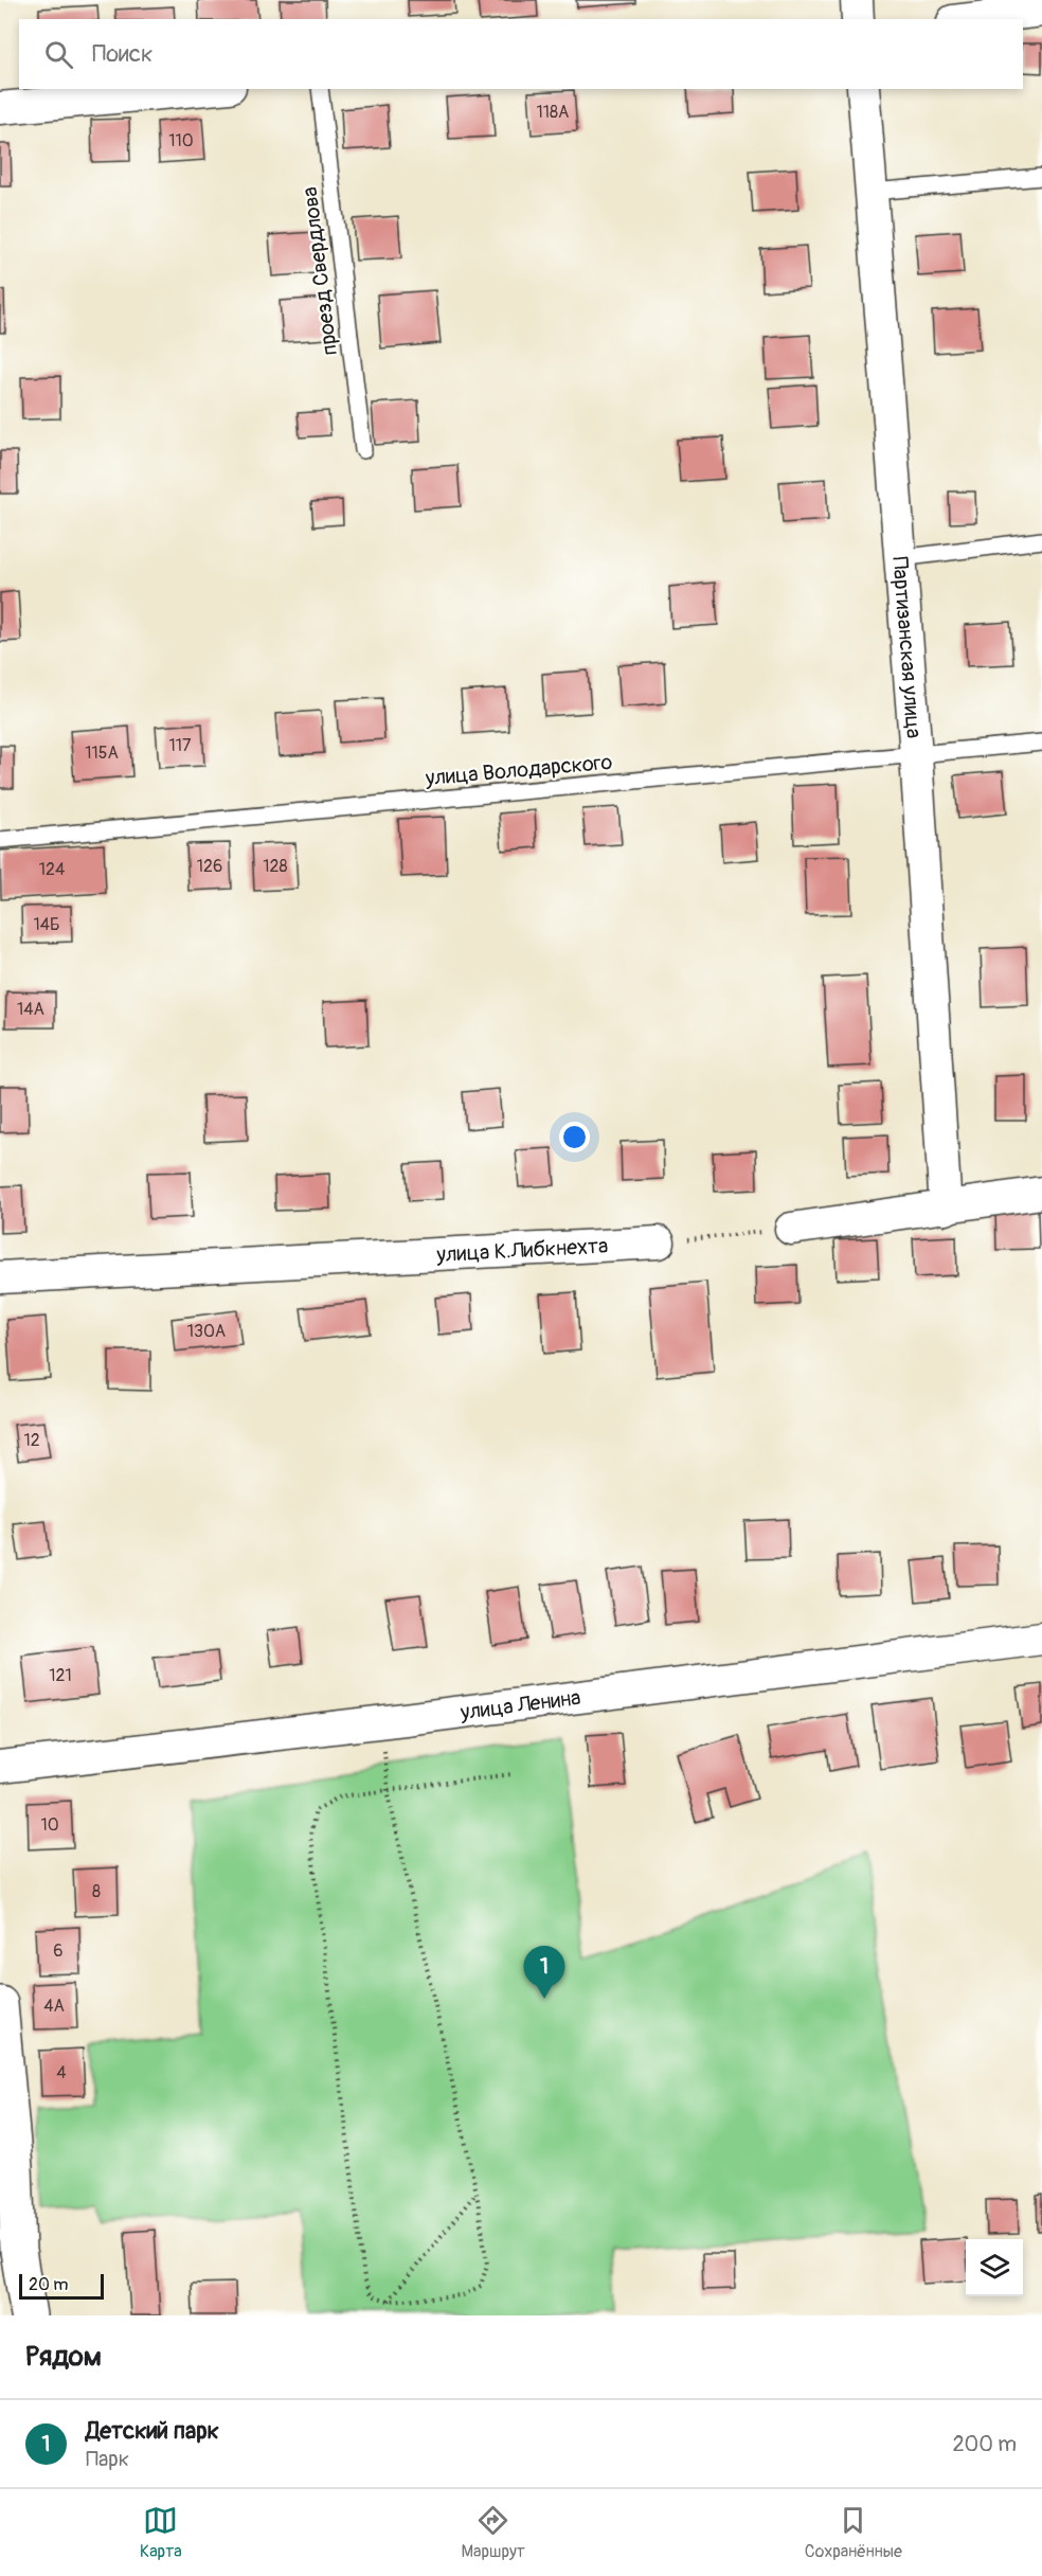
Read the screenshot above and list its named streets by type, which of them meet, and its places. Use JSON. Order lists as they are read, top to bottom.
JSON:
{
  "streets": {
    "street": ["Партизанская улица", "улица К.Либкнехта", "улица Ленина"],
    "lane": ["проезд Свердлова", "улица Володарского"]
  },
  "crossings": [
    ["Партизанская улица", "улица Володарского"]
  ],
  "house_numbers": [
    "118А",
    "110",
    "117",
    "115А",
    "126",
    "128",
    "124",
    "14Б",
    "14А",
    "130А",
    "12",
    "121",
    "10",
    "8",
    "6",
    "4А",
    "4"
  ],
  "scale_bar": "20 m",
  "page": {
    "search": "Поиск",
    "pins": "1",
    "scale": "20 m",
    "heading": "Рядом",
    "list": [
      {
        "mark": "1",
        "name": "Детский парк",
        "note": "Парк",
        "value": "200 m"
      }
    ],
    "nav": ["Карта", "Маршрут", "Сохранённые"]
  }
}
